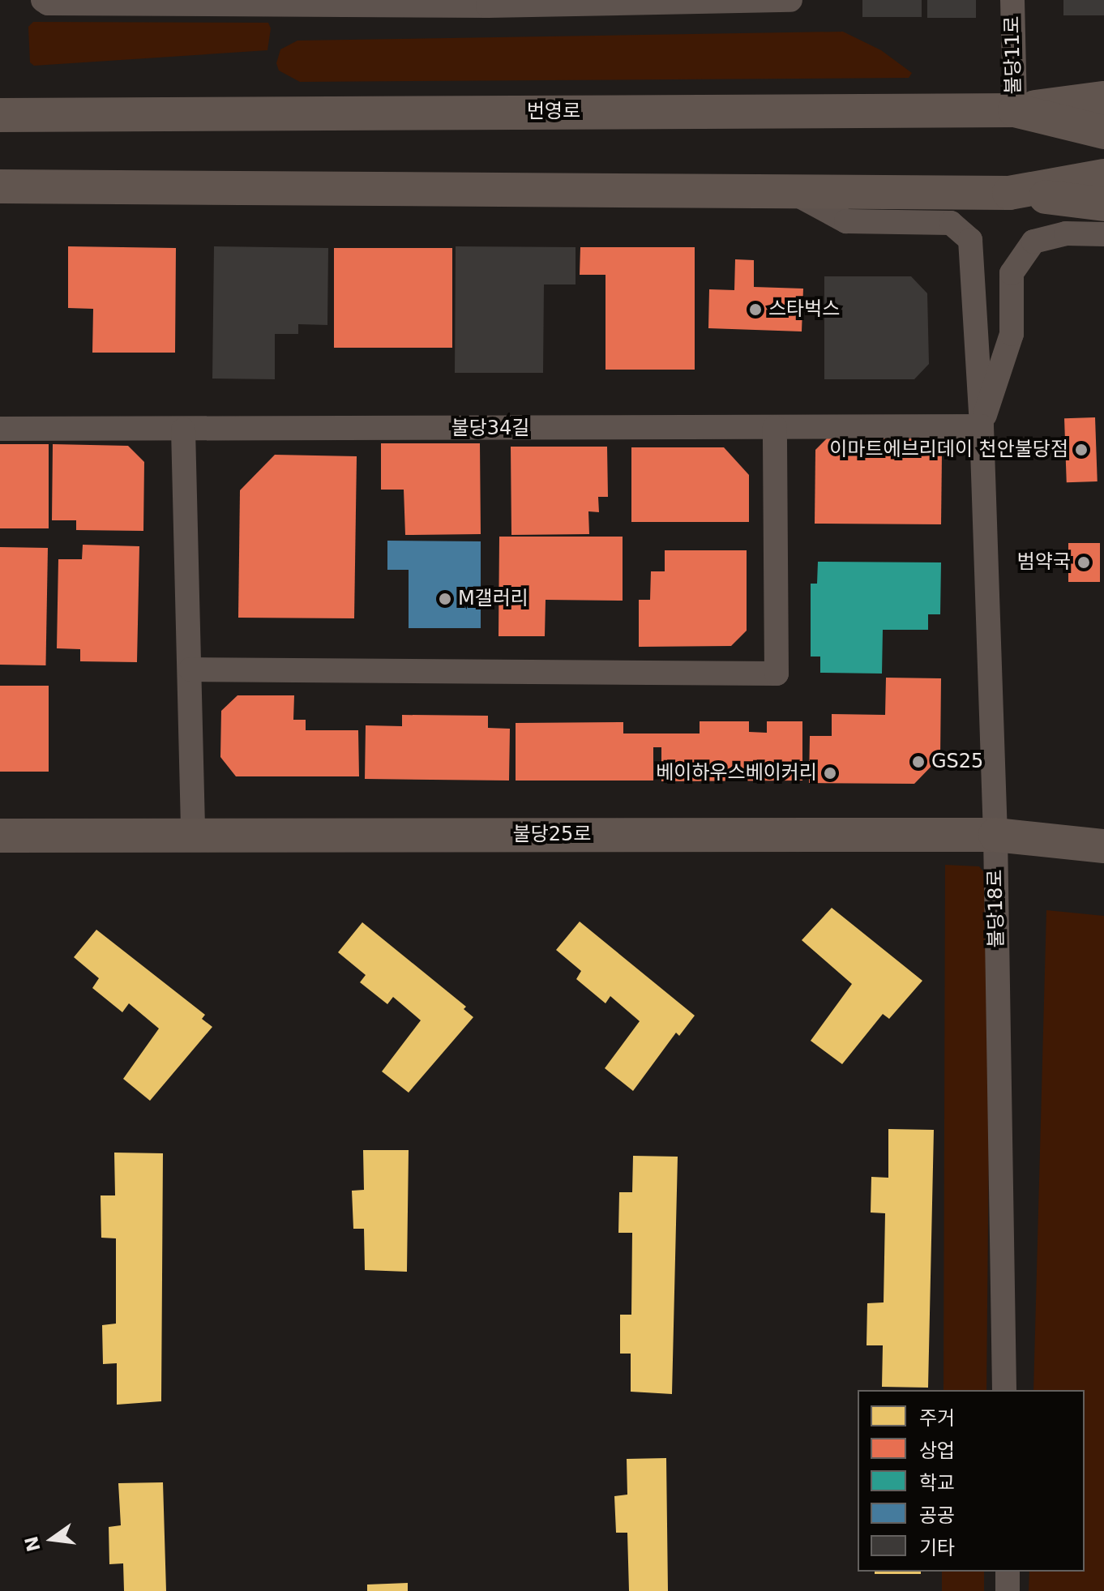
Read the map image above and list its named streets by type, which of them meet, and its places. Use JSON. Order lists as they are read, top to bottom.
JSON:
{
  "streets": {
    "main road": ["번영로", "불당25로"],
    "street": ["불당11로", "불당34길", "불당18로"]
  },
  "crossings": [
    ["불당11로", "번영로"],
    ["불당34길", "불당18로"],
    ["불당25로", "불당18로"]
  ],
  "places": [
    "스타벅스",
    "이마트에브리데이 천안불당점",
    "범약국",
    "M갤러리",
    "GS25",
    "베이하우스베이커리"
  ],
  "legend": [
    "주거",
    "상업",
    "학교",
    "공공",
    "기타"
  ],
  "north": "left"
}
